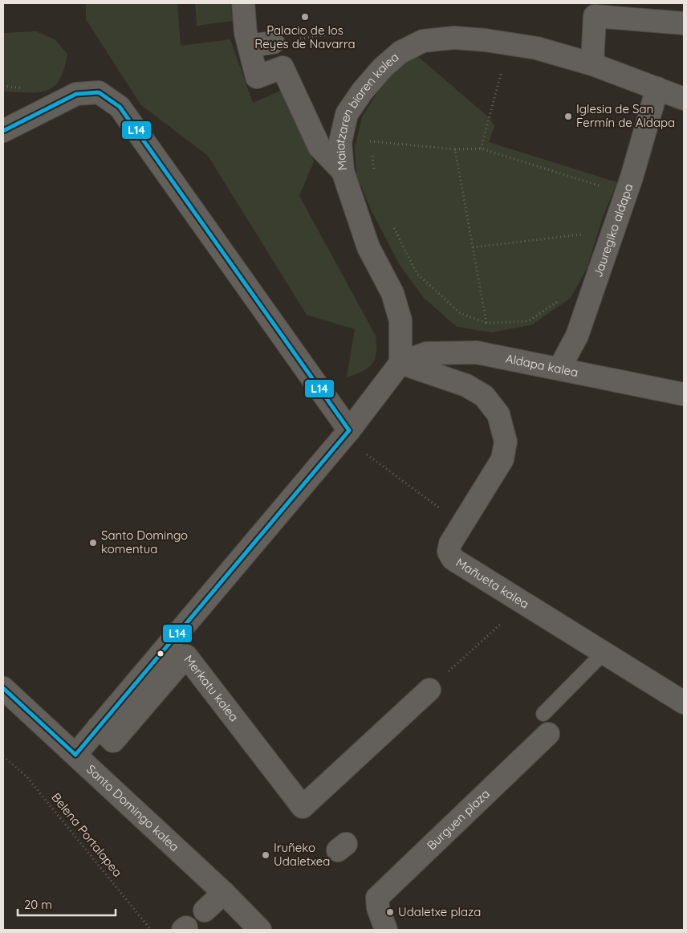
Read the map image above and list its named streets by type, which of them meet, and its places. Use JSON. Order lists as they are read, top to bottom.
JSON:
{
  "streets": {
    "street": [
      "Maiatzaren biaren kalea",
      "Jauregiko aldapa",
      "Aldapa kalea",
      "Mañueta kalea",
      "Merkatu kalea",
      "Santo Domingo kalea",
      "Burguen plaza"
    ],
    "path": ["Belena Portalapea"]
  },
  "crossings": [
    ["Maiatzaren biaren kalea", "Jauregiko aldapa"],
    ["Maiatzaren biaren kalea", "Aldapa kalea"],
    ["Maiatzaren biaren kalea", "Mañueta kalea"],
    ["Jauregiko aldapa", "Aldapa kalea"],
    ["Aldapa kalea", "Mañueta kalea"]
  ],
  "places": [
    "Palacio de los Reyes de Navarra",
    "Iglesia de San Fermín de Aldapa",
    "Santo Domingo komentua",
    "Iruñeko Udaletxea",
    "Udaletxe plaza"
  ],
  "lines": ["transit line L14"],
  "scale_bar": "20 m"
}
